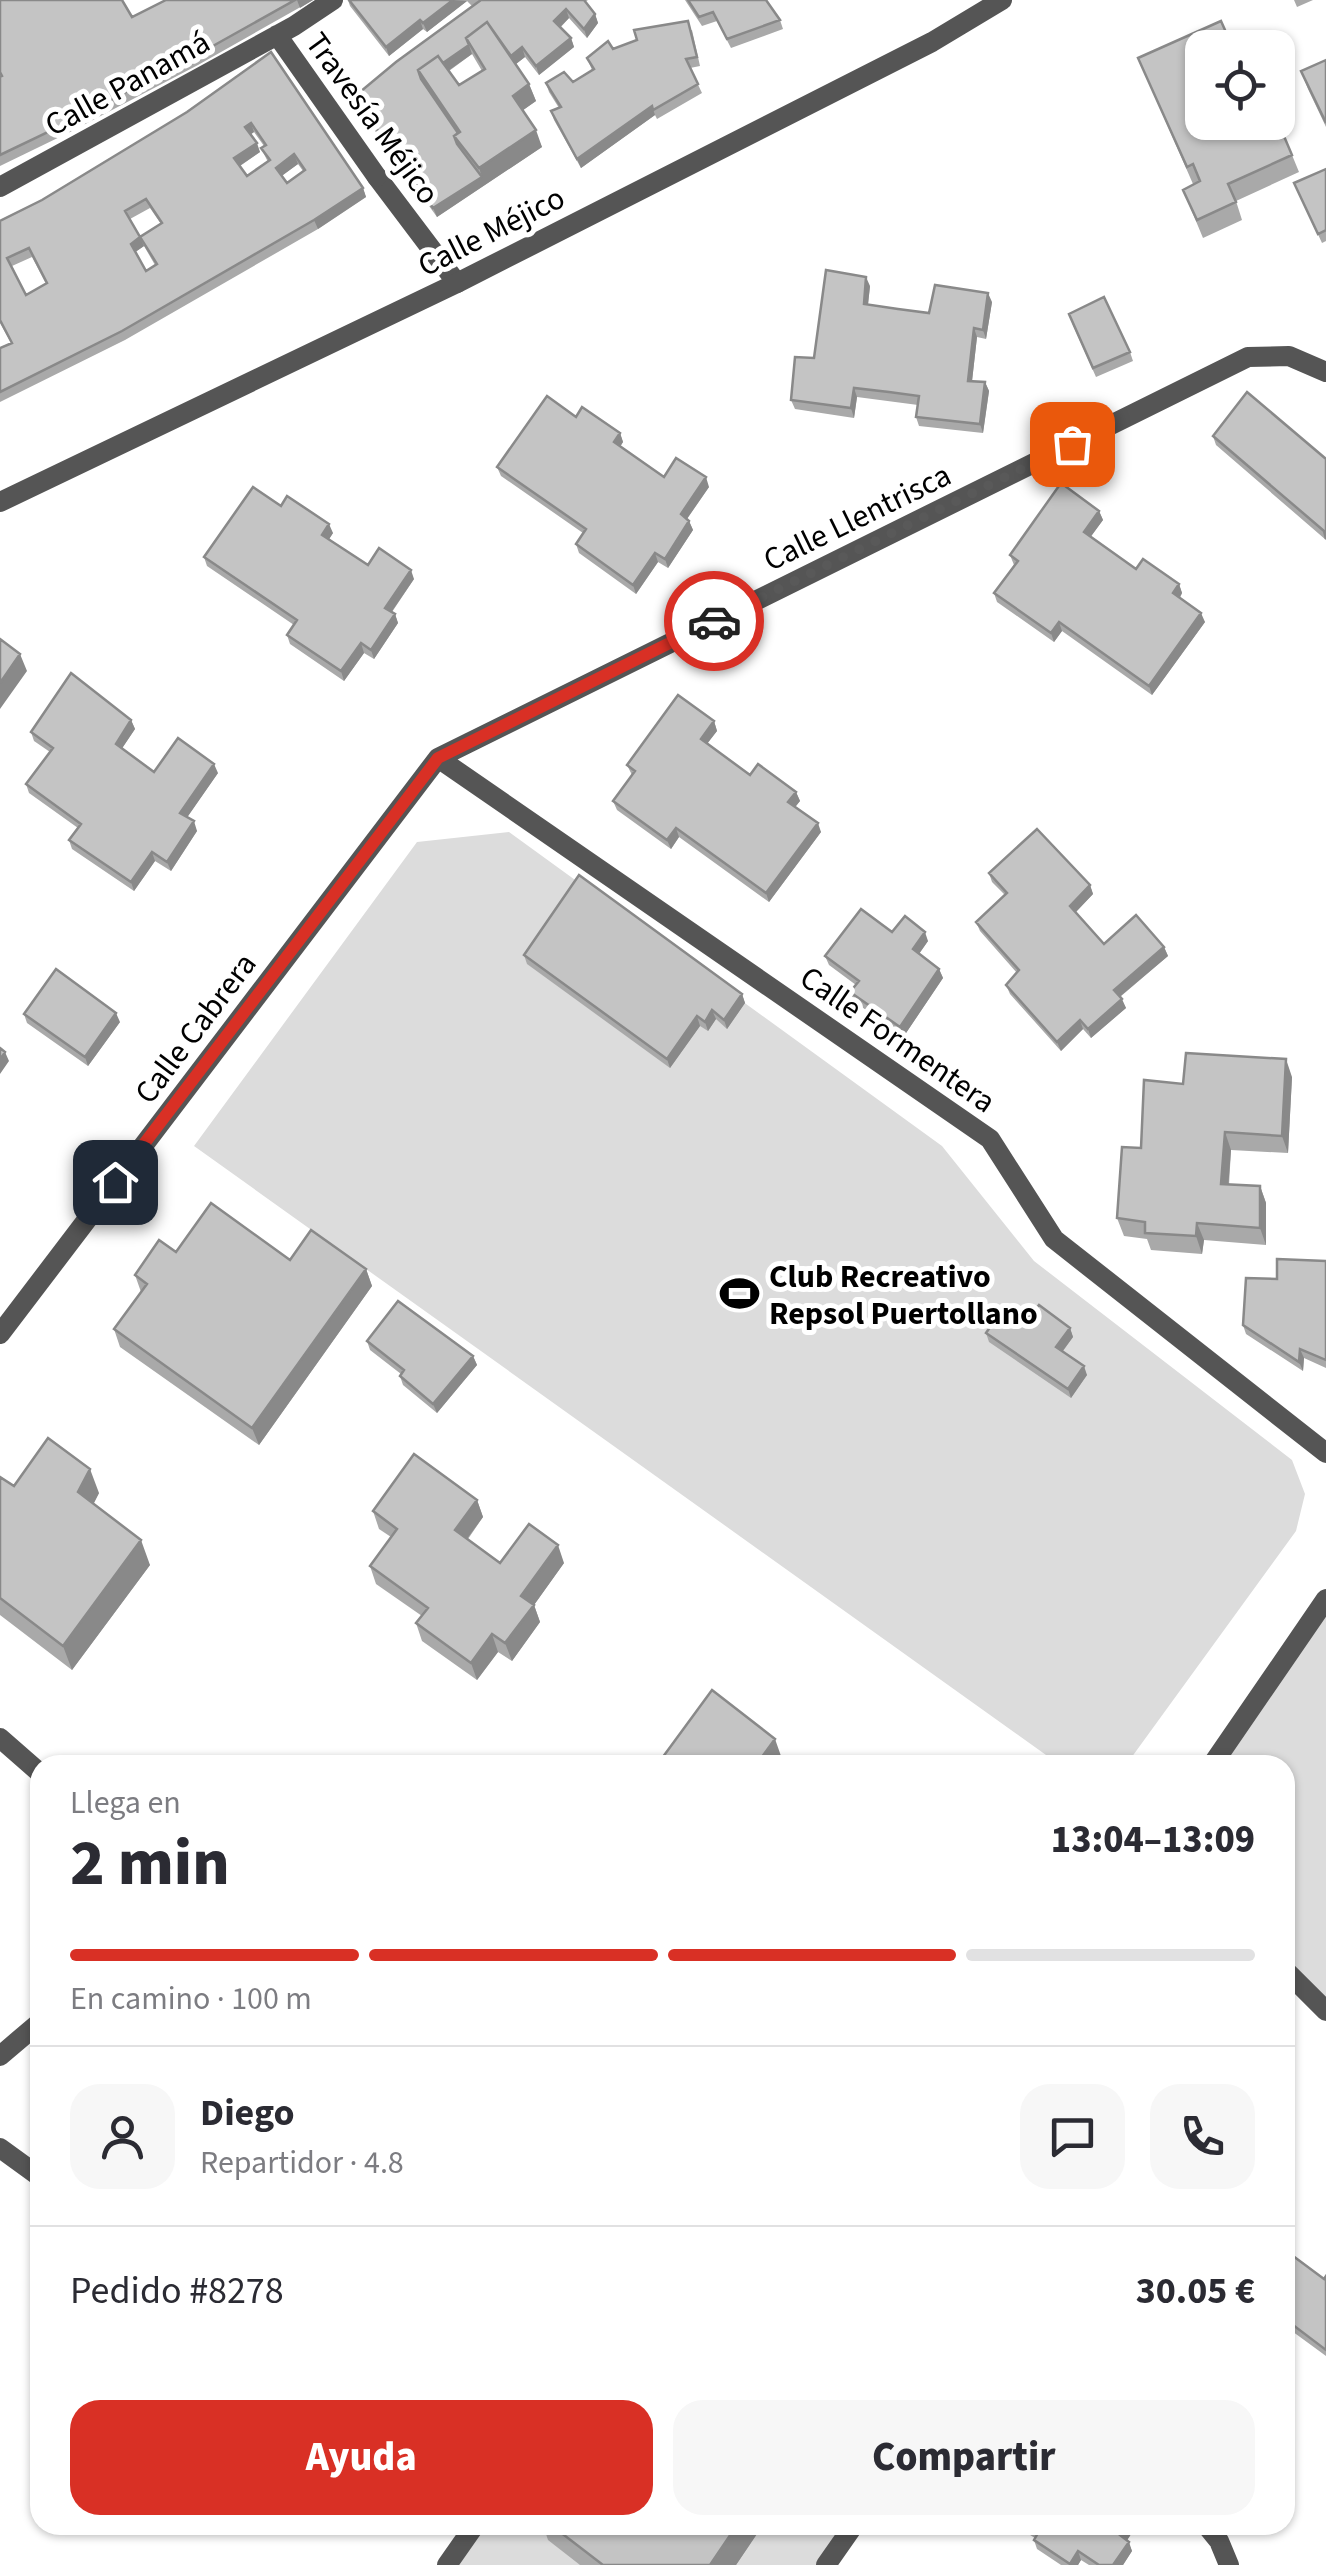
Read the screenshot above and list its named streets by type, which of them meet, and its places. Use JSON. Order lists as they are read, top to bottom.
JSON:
{
  "streets": {
    "street": [
      "Calle Panamá",
      "Travesía Méjico",
      "Calle Méjico",
      "Calle Llentrisca",
      "Calle Cabrera",
      "Calle Formentera"
    ]
  },
  "crossings": [
    ["Calle Panamá", "Travesía Méjico"],
    ["Travesía Méjico", "Calle Méjico"],
    ["Calle Llentrisca", "Calle Cabrera"],
    ["Calle Llentrisca", "Calle Formentera"],
    ["Calle Cabrera", "Calle Formentera"]
  ],
  "places": {
    "sports": ["Club Recreativo Repsol Puertollano"]
  },
  "page": {
    "heading": ["2 min", "Llega en", "13:04–13:09"],
    "panel": [
      "Diego",
      "Repartidor · 4.8",
      "Pedido #8278",
      "30.05 €"
    ],
    "bar": "En camino · 100 m",
    "buttons": ["Ayuda", "Compartir"]
  }
}
